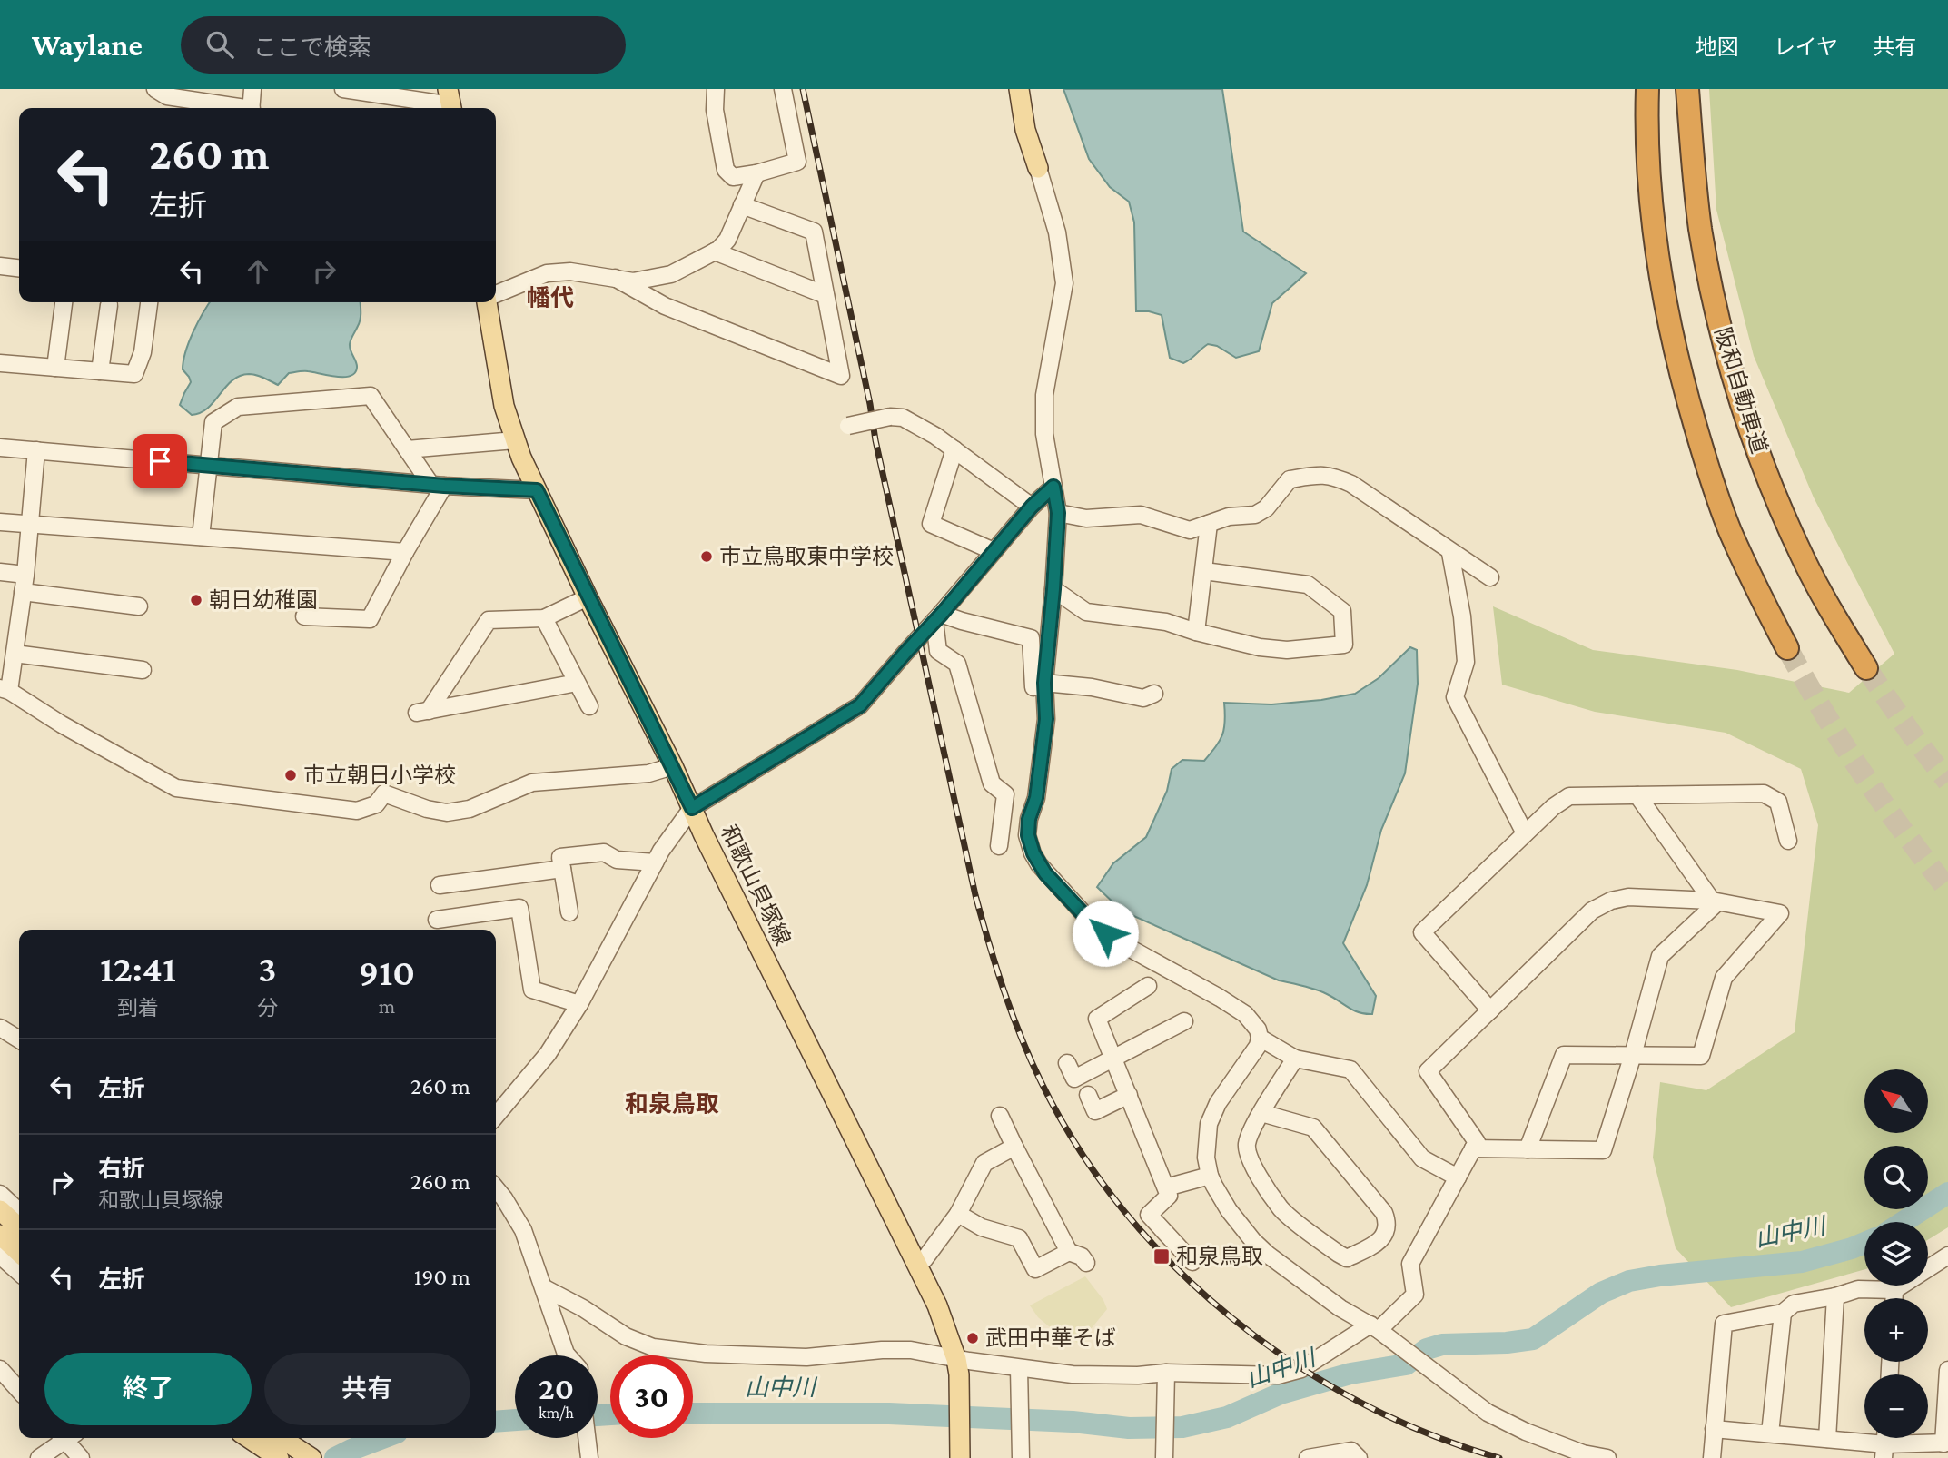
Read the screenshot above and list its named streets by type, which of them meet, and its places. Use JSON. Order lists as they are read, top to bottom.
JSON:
{
  "streets": {
    "highway": ["阪和自動車道"],
    "main road": ["和歌山貝塚線"]
  },
  "districts": ["幡代", "和泉鳥取"],
  "water": ["山中川"],
  "places": {
    "other": [
      "市立鳥取東中学校",
      "朝日幼稚園",
      "市立朝日小学校",
      "武田中華そば"
    ],
    "transit": ["和泉鳥取"]
  },
  "north": "top left",
  "page": {
    "header": "Waylane",
    "search": "ここで検索",
    "nav": ["地図", "レイヤ", "共有"],
    "turn": ["260 m", "左折"],
    "eta": [
      "12:41",
      "到着",
      "3",
      "分",
      "910",
      "m"
    ],
    "list": [
      {
        "name": "左折",
        "value": "260 m"
      },
      {
        "name": "右折",
        "note": "和歌山貝塚線",
        "value": "260 m"
      },
      {
        "name": "左折",
        "value": "190 m"
      }
    ],
    "map_buttons": ["+", "−"],
    "buttons": ["終了", "共有"],
    "speed": "20 km/h",
    "limit": "30"
  }
}
